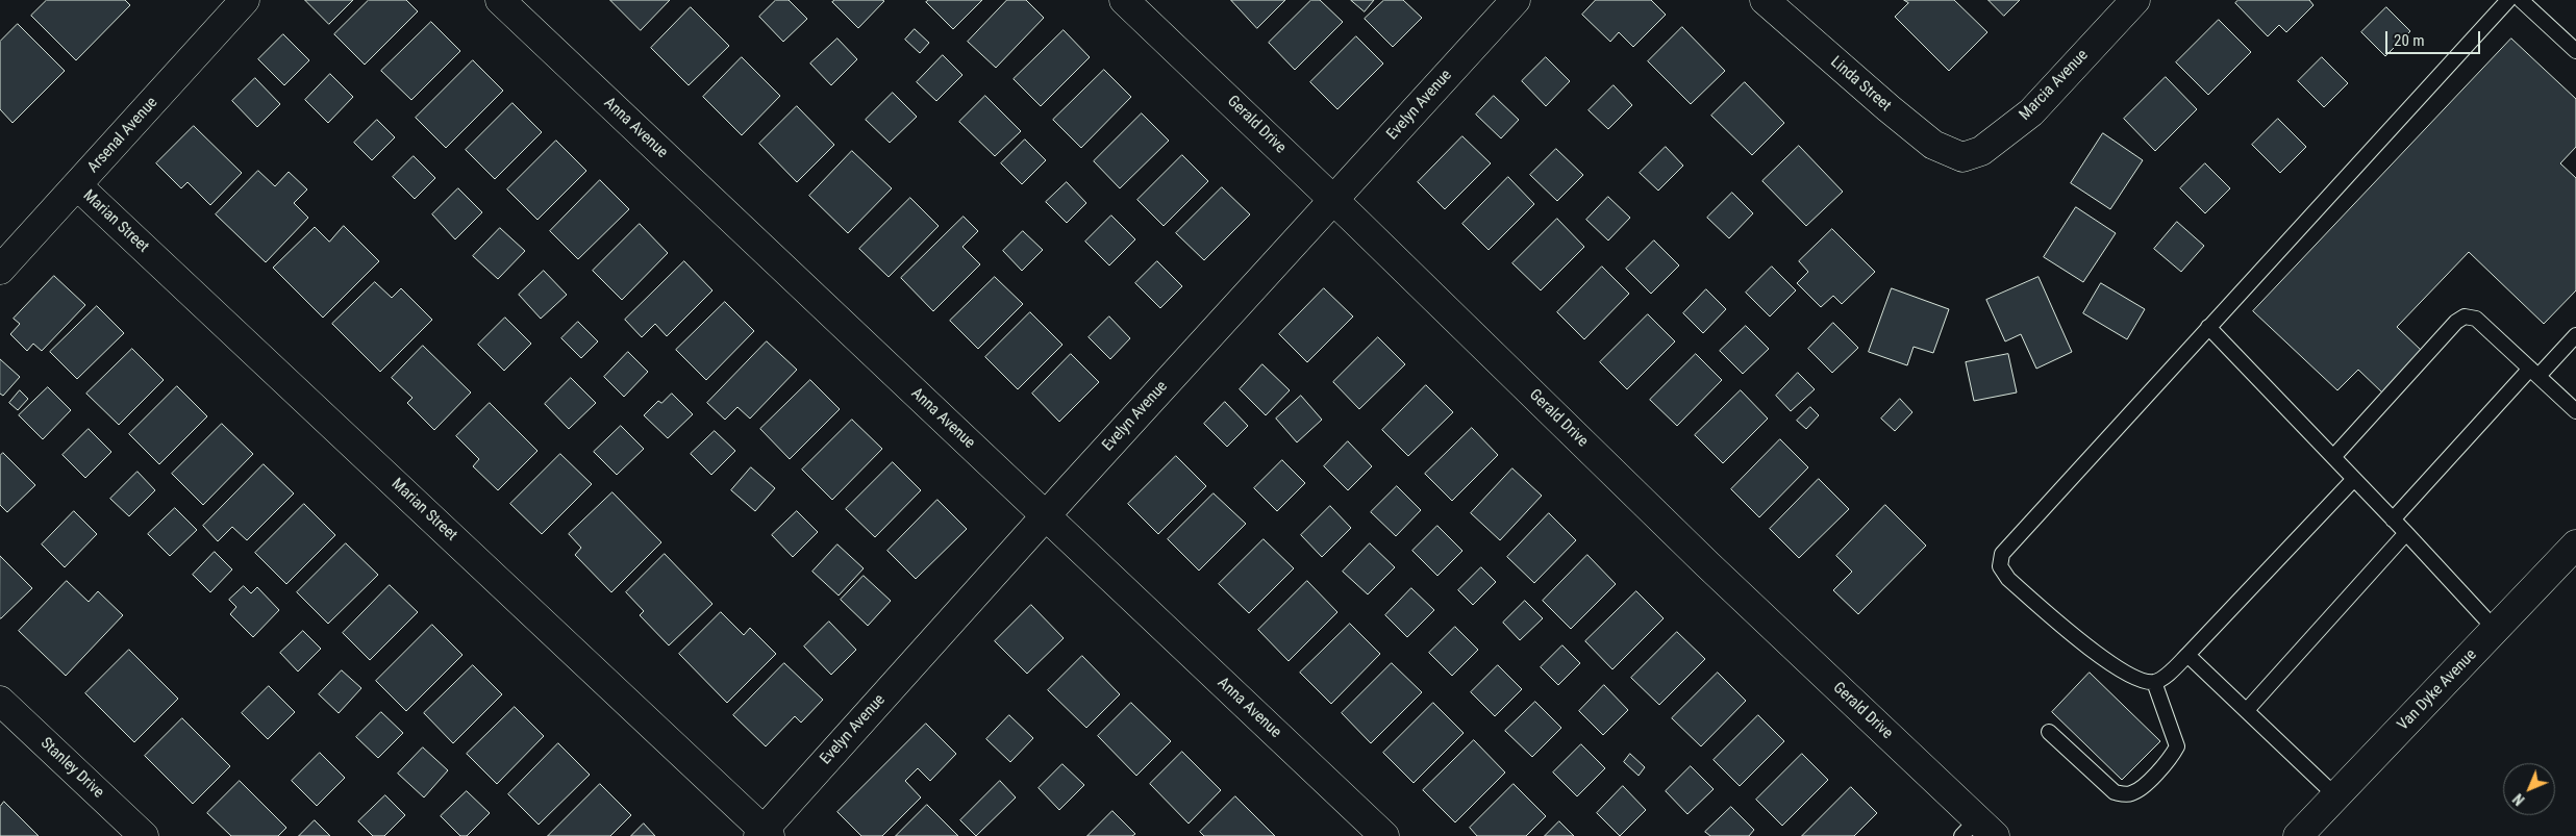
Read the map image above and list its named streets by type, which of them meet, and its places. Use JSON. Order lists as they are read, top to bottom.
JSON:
{
  "streets": {
    "street": [
      "Linda Street",
      "Marcia Avenue",
      "Evelyn Avenue",
      "Gerald Drive",
      "Anna Avenue",
      "Arsenal Avenue",
      "Marian Street",
      "Van Dyke Avenue",
      "Stanley Drive"
    ]
  },
  "crossings": [
    ["Linda Street", "Marcia Avenue"],
    ["Evelyn Avenue", "Gerald Drive"],
    ["Evelyn Avenue", "Anna Avenue"],
    ["Evelyn Avenue", "Marian Street"],
    ["Arsenal Avenue", "Marian Street"]
  ],
  "scale_bar": "20 m",
  "north": "bottom left"
}
